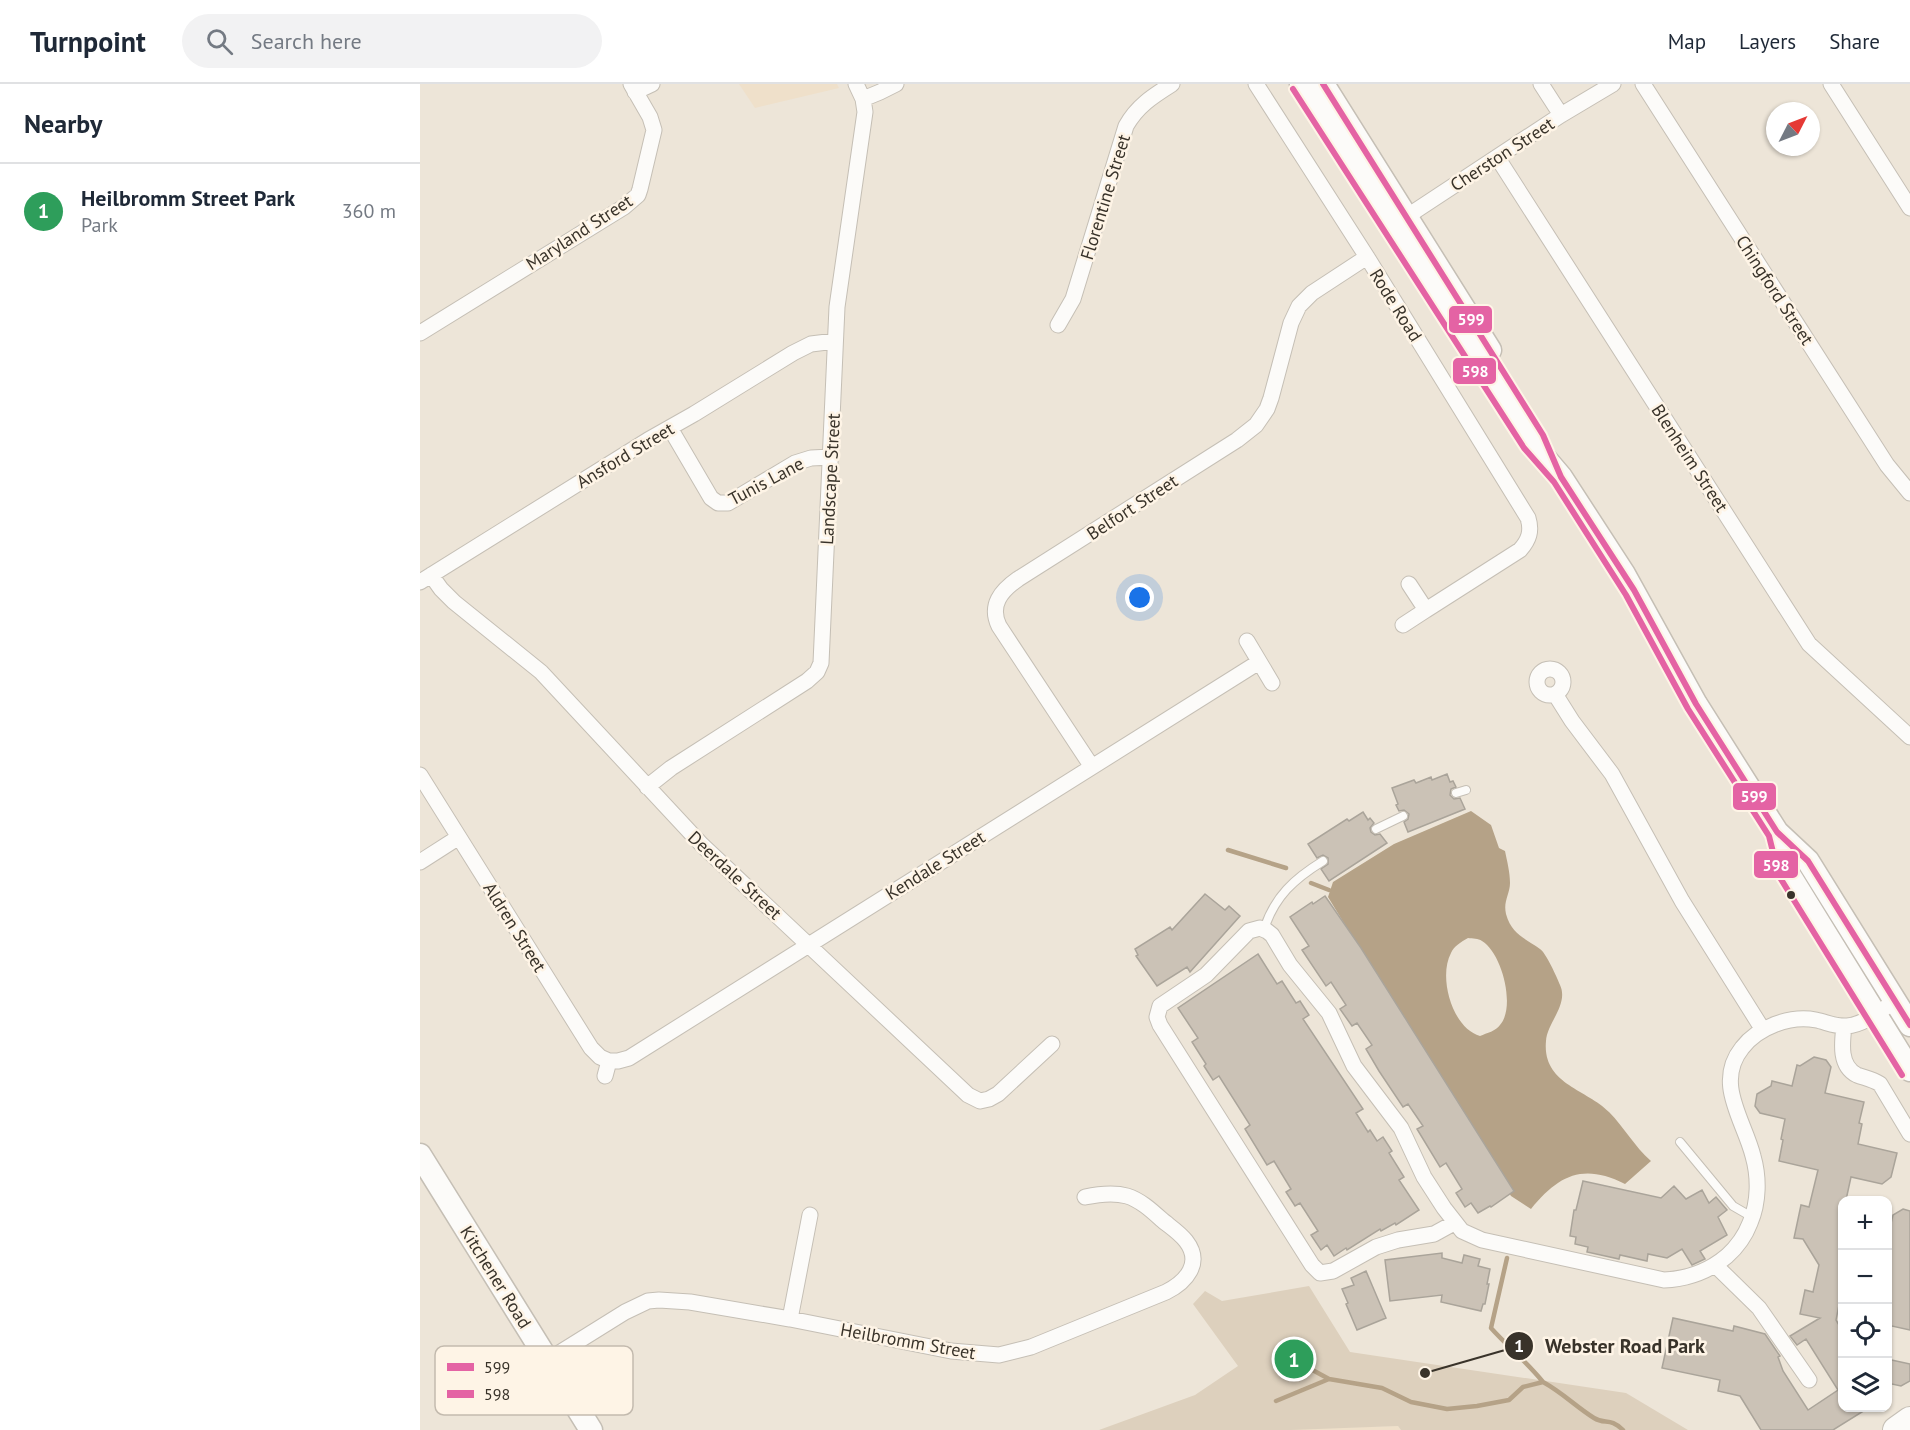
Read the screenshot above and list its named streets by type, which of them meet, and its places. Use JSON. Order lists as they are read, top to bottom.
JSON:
{
  "streets": {
    "main road": ["Kitchener Road"],
    "street": [
      "Cherston Street",
      "Florentine Street",
      "Maryland Street",
      "Chingford Street",
      "Rode Road",
      "Ansford Street",
      "Blenheim Street",
      "Landscape Street",
      "Tunis Lane",
      "Belfort Street",
      "Kendale Street",
      "Deerdale Street",
      "Aldren Street",
      "Heilbromm Street"
    ]
  },
  "crossings": [
    ["Cherston Street", "Blenheim Street"],
    ["Rode Road", "Belfort Street"],
    ["Ansford Street", "Landscape Street"],
    ["Ansford Street", "Tunis Lane"],
    ["Ansford Street", "Deerdale Street"],
    ["Landscape Street", "Tunis Lane"],
    ["Landscape Street", "Deerdale Street"],
    ["Belfort Street", "Kendale Street"],
    ["Kendale Street", "Deerdale Street"],
    ["Kendale Street", "Aldren Street"]
  ],
  "places": ["Webster Road Park"],
  "lines": ["transit line 599", "transit line 598"],
  "legend": ["599", "598"],
  "north": "top right",
  "page": {
    "header": "Turnpoint",
    "search": "Search here",
    "nav": ["Map", "Layers", "Share"],
    "heading": "Nearby",
    "list": [
      {
        "mark": "1",
        "name": "Heilbromm Street Park",
        "note": "Park",
        "value": "360 m"
      }
    ],
    "map_buttons": ["+", "−"],
    "pins": "1"
  }
}
